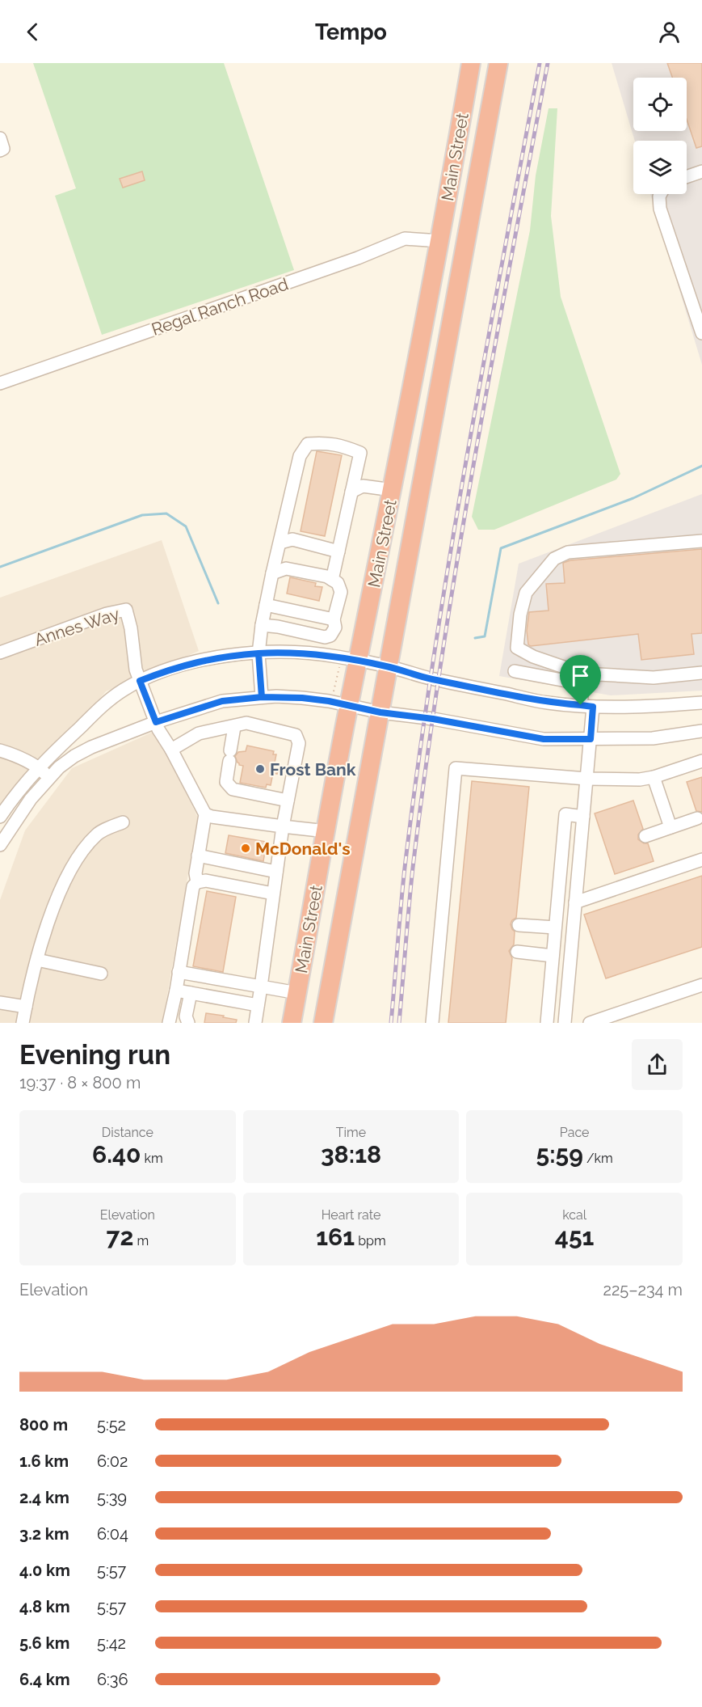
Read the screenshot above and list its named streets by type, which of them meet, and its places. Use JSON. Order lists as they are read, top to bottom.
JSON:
{
  "streets": {
    "highway": ["Main Street"],
    "street": ["Regal Ranch Road", "Annes Way"]
  },
  "crossings": [
    ["Main Street", "Regal Ranch Road"]
  ],
  "places": ["Frost Bank", "McDonald's"],
  "page": {
    "header": "Tempo",
    "heading": ["Evening run", "19:37 · 8 × 800 m"],
    "stats": [
      ["Distance", "6.40 km"],
      ["Time", "38:18"],
      ["Pace", "5:59 /km"],
      ["Elevation", "72 m"],
      ["Heart rate", "161 bpm"],
      ["kcal", "451"]
    ],
    "chart": ["Elevation", "225–234 m"],
    "list": [
      {
        "name": "800 m",
        "note": "5:52"
      },
      {
        "name": "1.6 km",
        "note": "6:02"
      },
      {
        "name": "2.4 km",
        "note": "5:39"
      },
      {
        "name": "3.2 km",
        "note": "6:04"
      },
      {
        "name": "4.0 km",
        "note": "5:57"
      },
      {
        "name": "4.8 km",
        "note": "5:57"
      },
      {
        "name": "5.6 km",
        "note": "5:42"
      },
      {
        "name": "6.4 km",
        "note": "6:36"
      }
    ]
  }
}
